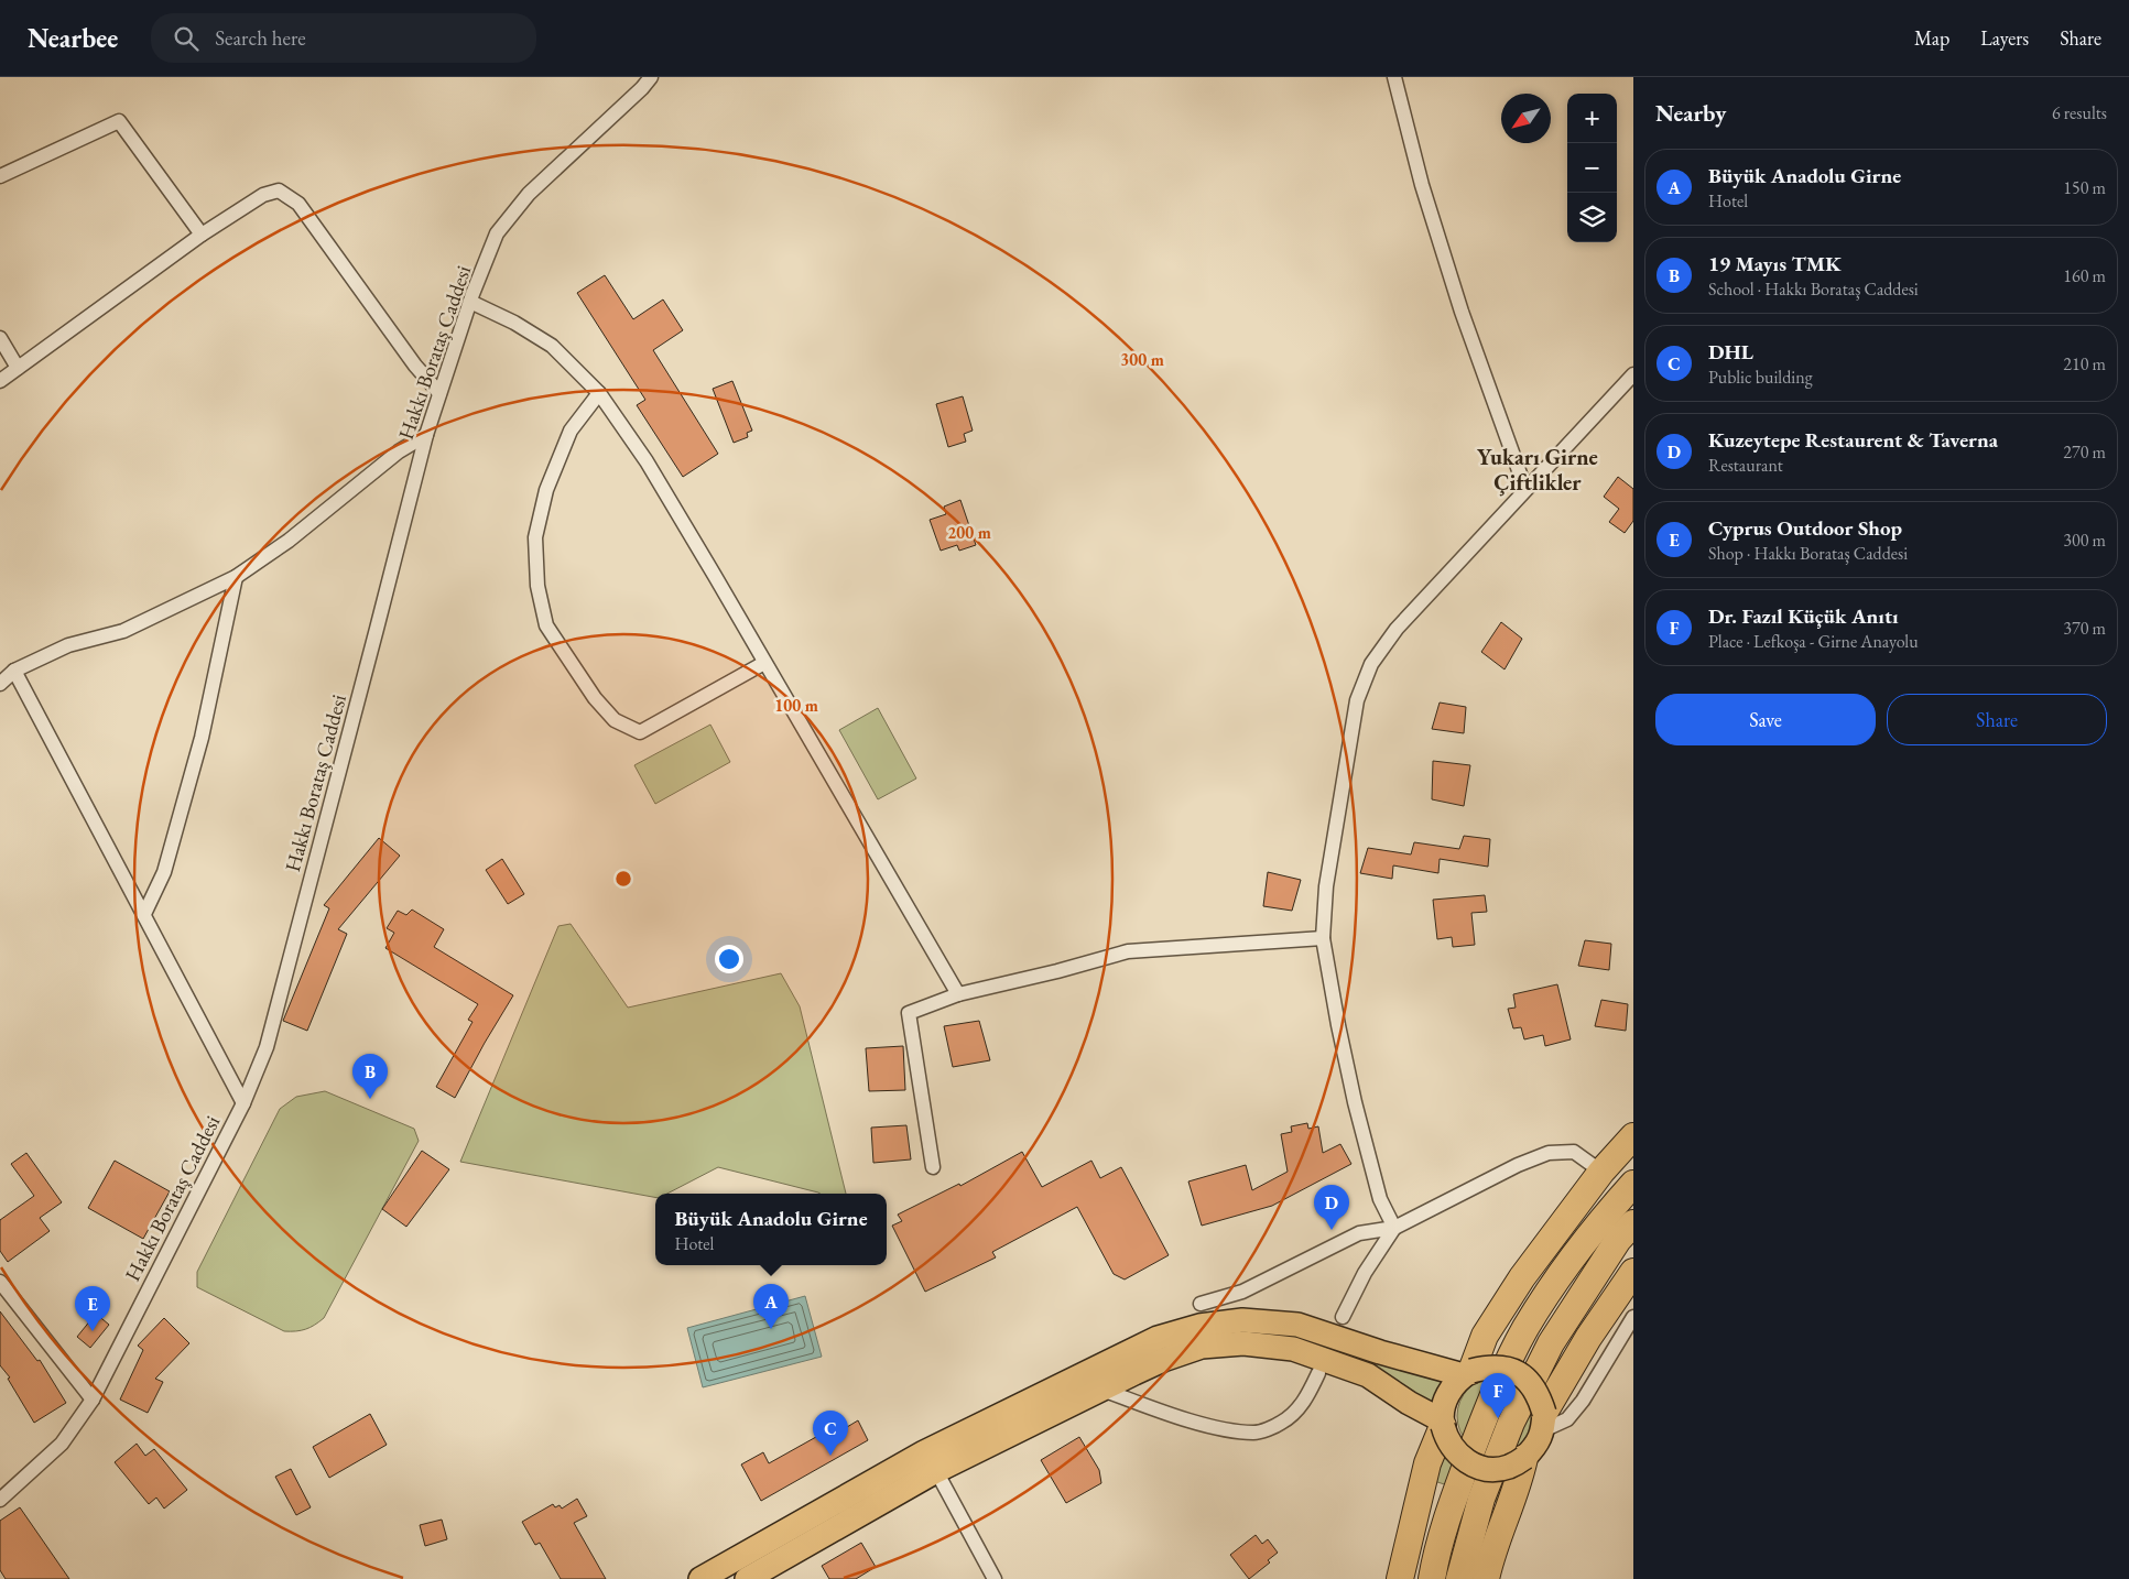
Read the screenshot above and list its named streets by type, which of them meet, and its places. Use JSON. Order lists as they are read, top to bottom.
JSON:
{
  "streets": {
    "street": ["Hakkı Borataş Caddesi"]
  },
  "districts": ["Yukarı Girne Çiftlikler"],
  "north": "bottom left",
  "page": {
    "header": "Nearbee",
    "search": "Search here",
    "nav": ["Map", "Layers", "Share"],
    "heading": ["Nearby", "6 results"],
    "map_buttons": ["+", "−"],
    "list": [
      {
        "mark": "A",
        "name": "Büyük Anadolu Girne",
        "note": "Hotel",
        "value": "150 m"
      },
      {
        "mark": "B",
        "name": "19 Mayıs TMK",
        "note": "School · Hakkı Borataş Caddesi",
        "value": "160 m"
      },
      {
        "mark": "C",
        "name": "DHL",
        "note": "Public building",
        "value": "210 m"
      },
      {
        "mark": "D",
        "name": "Kuzeytepe Restaurent & Taverna",
        "note": "Restaurant",
        "value": "270 m"
      },
      {
        "mark": "E",
        "name": "Cyprus Outdoor Shop",
        "note": "Shop · Hakkı Borataş Caddesi",
        "value": "300 m"
      },
      {
        "mark": "F",
        "name": "Dr. Fazıl Küçük Anıtı",
        "note": "Place · Lefkoşa - Girne Anayolu",
        "value": "370 m"
      }
    ],
    "buttons": ["Save", "Share"],
    "pins": [
      "B",
      "D",
      "A",
      "E",
      "F",
      "C"
    ],
    "popup": ["Büyük Anadolu Girne", "Hotel"]
  },
  "rings": ["300 m", "200 m", "100 m"]
}
